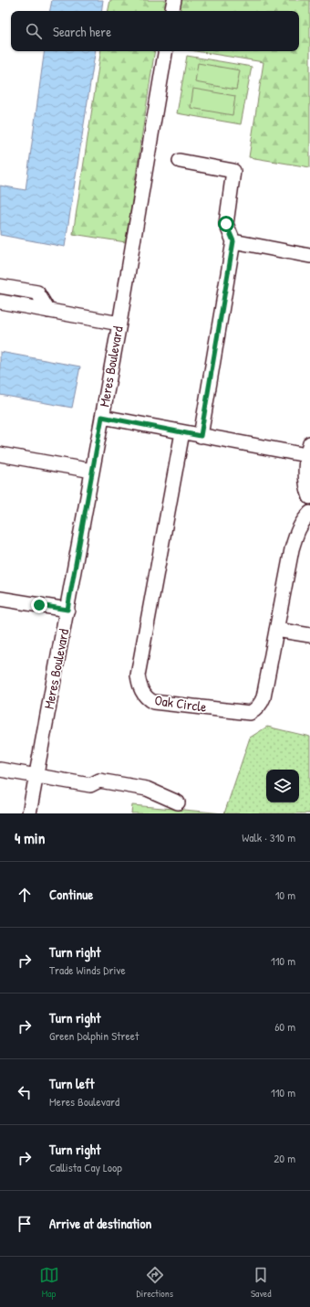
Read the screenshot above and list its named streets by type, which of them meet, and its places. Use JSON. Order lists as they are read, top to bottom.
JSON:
{
  "streets": {
    "street": ["Meres Boulevard", "Oak Circle"]
  },
  "page": {
    "search": "Search here",
    "heading": ["4 min", "Walk · 310 m"],
    "list": [
      ["Continue", "10 m"],
      ["Turn right", "Trade Winds Drive", "110 m"],
      ["Turn right", "Green Dolphin Street", "60 m"],
      ["Turn left", "Meres Boulevard", "110 m"],
      ["Turn right", "Callista Cay Loop", "20 m"],
      "Arrive at destination"
    ],
    "nav": ["Map", "Directions", "Saved"]
  }
}
